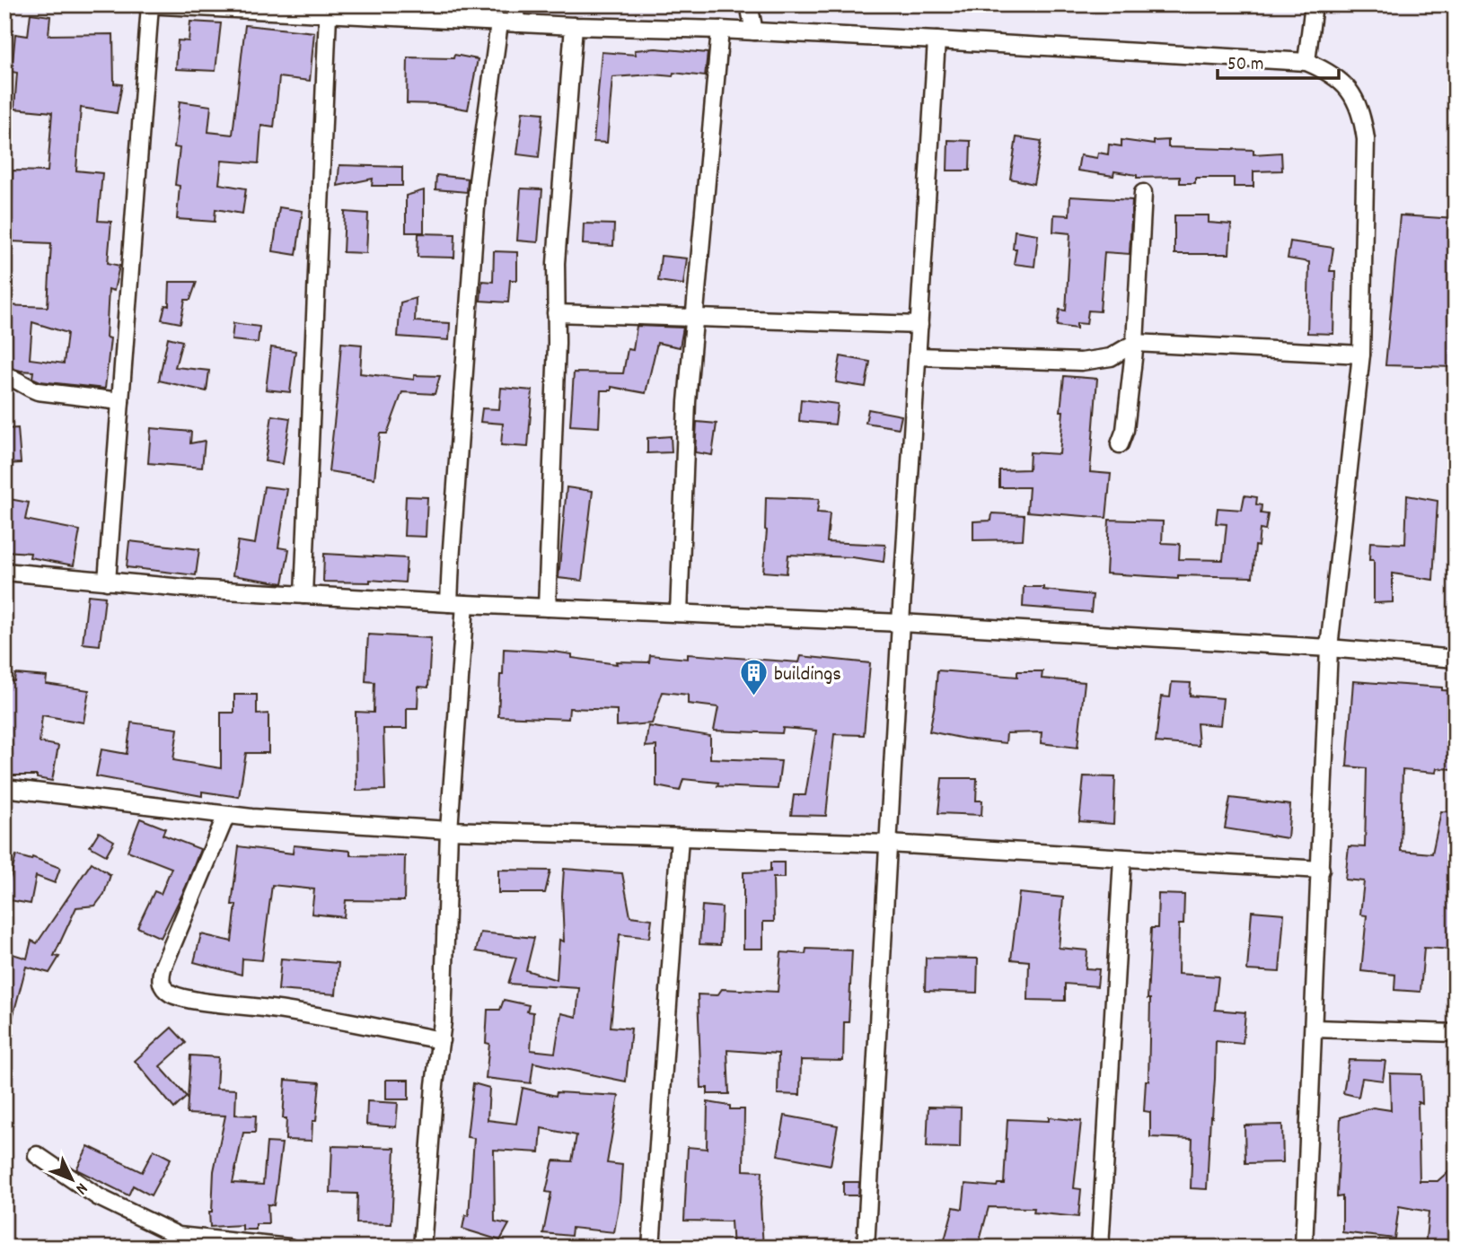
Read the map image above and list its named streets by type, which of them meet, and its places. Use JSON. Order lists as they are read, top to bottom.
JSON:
{
  "places": {
    "building": ["buildings"]
  },
  "scale_bar": "50 m",
  "north": "bottom right"
}
